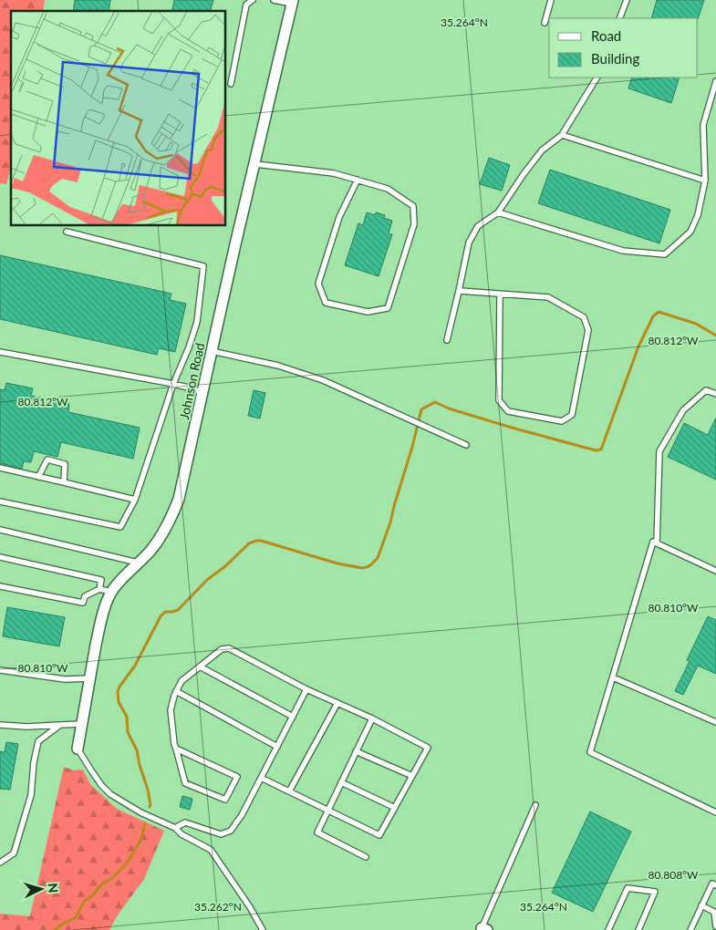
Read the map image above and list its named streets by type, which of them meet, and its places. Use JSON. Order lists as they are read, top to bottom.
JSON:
{
  "streets": {
    "street": ["Johnson Road"]
  },
  "legend": ["Road", "Building"],
  "north": "right",
  "coordinates": [
    "35.264°N",
    "80.812°W",
    "80.810°W",
    "80.808°W",
    "35.262°N"
  ]
}
